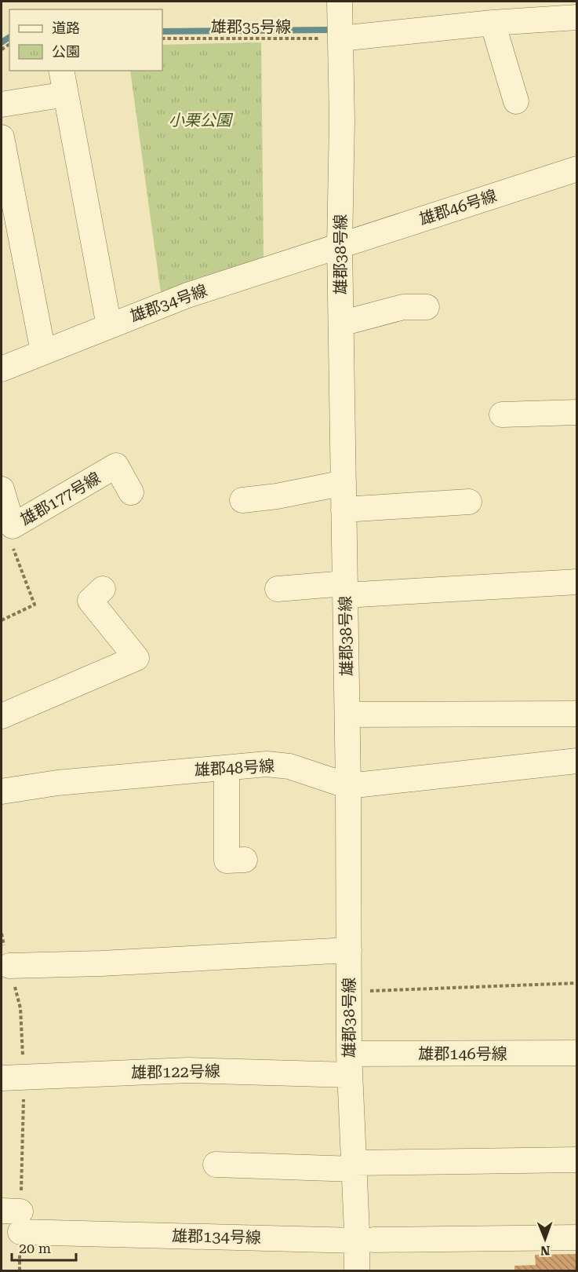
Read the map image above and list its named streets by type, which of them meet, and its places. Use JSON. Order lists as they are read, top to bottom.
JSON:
{
  "streets": {
    "street": [
      "雄郡46号線",
      "雄郡38号線",
      "雄郡34号線",
      "雄郡177号線",
      "雄郡48号線",
      "雄郡146号線",
      "雄郡122号線",
      "雄郡134号線"
    ],
    "path": ["雄郡35号線"]
  },
  "crossings": [
    ["雄郡35号線", "雄郡38号線"],
    ["雄郡46号線", "雄郡38号線"],
    ["雄郡46号線", "雄郡34号線"],
    ["雄郡38号線", "雄郡34号線"],
    ["雄郡38号線", "雄郡48号線"],
    ["雄郡38号線", "雄郡146号線"],
    ["雄郡38号線", "雄郡122号線"],
    ["雄郡38号線", "雄郡134号線"],
    ["雄郡146号線", "雄郡122号線"]
  ],
  "parks": ["小栗公園"],
  "legend": ["道路", "公園"],
  "scale_bar": "20 m",
  "north": "bottom"
}
